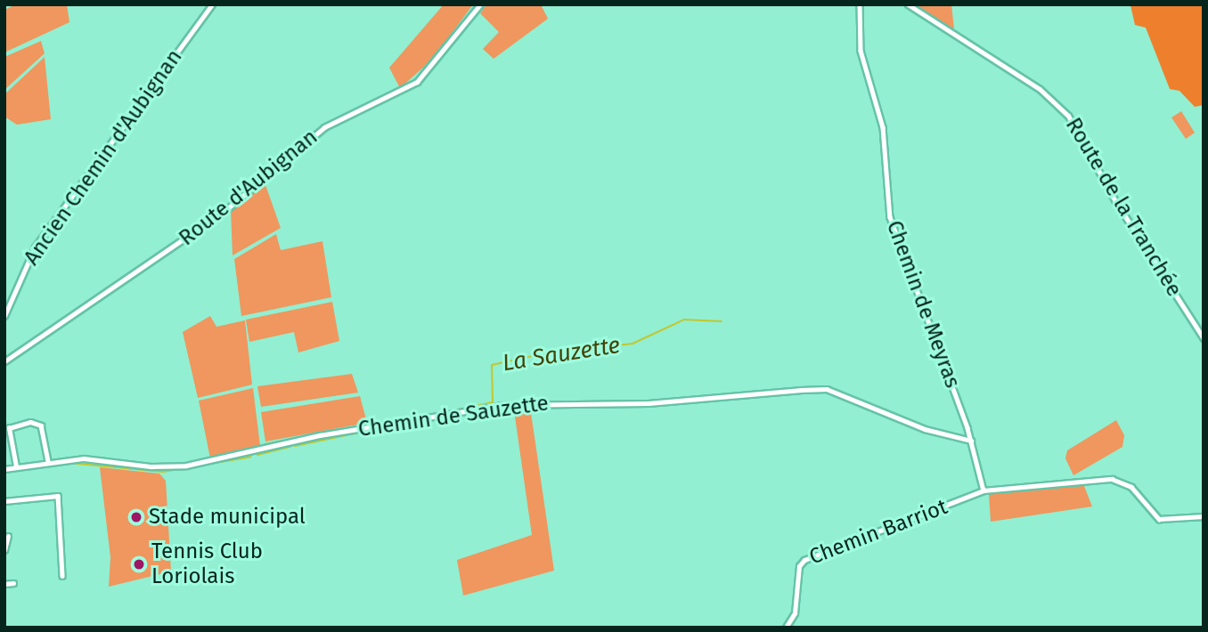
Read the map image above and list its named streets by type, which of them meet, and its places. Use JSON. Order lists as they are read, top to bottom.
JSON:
{
  "streets": {
    "street": [
      "Ancien Chemin d'Aubignan",
      "Route d'Aubignan",
      "Route de la Tranchée",
      "Chemin de Meyras",
      "Chemin de Sauzette",
      "Chemin Barriot"
    ]
  },
  "crossings": [
    ["Chemin de Meyras", "Chemin de Sauzette"],
    ["Chemin de Meyras", "Chemin Barriot"]
  ],
  "water": ["La Sauzette"],
  "places": ["Stade municipal", "Tennis Club Loriolais"]
}
